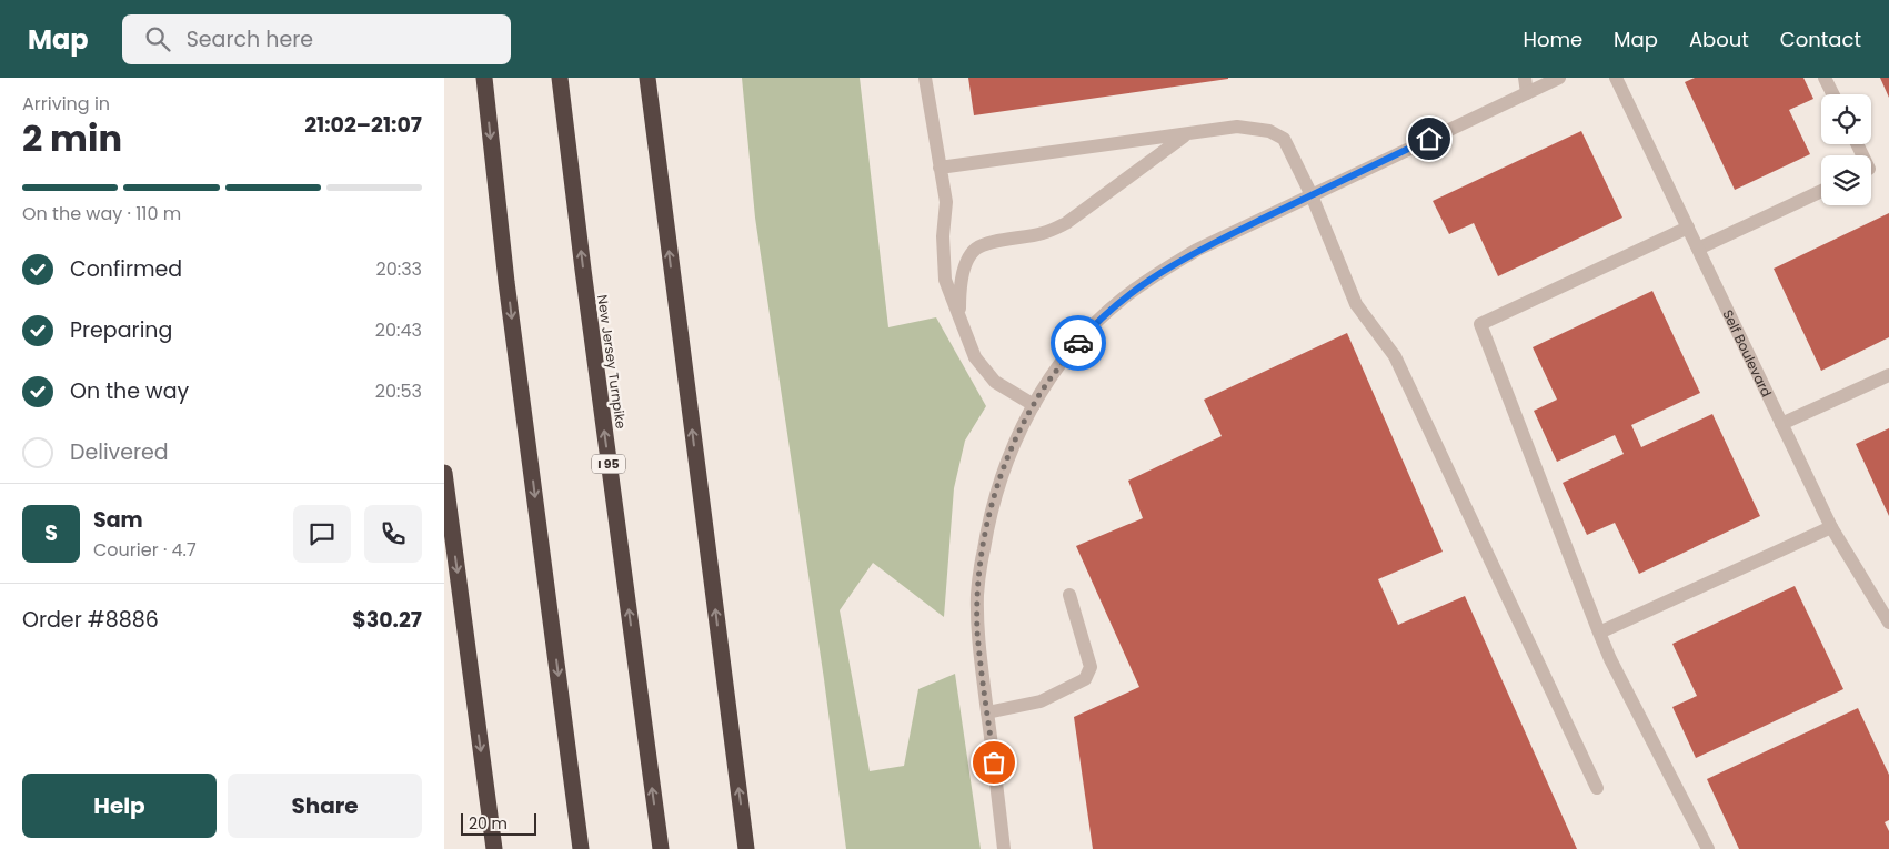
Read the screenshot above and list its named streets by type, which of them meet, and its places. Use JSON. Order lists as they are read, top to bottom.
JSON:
{
  "streets": {
    "highway": ["New Jersey Turnpike", "I 95"],
    "street": ["Self Boulevard"]
  },
  "scale_bar": "20 m",
  "page": {
    "header": "Map",
    "search": "Search here",
    "nav": [
      "Home",
      "Map",
      "About",
      "Contact"
    ],
    "heading": ["2 min", "Arriving in", "21:02–21:07"],
    "panel": [
      "Sam",
      "Courier · 4.7",
      "Order #8886",
      "$30.27"
    ],
    "bar": "On the way · 110 m",
    "list": [
      ["Confirmed", "20:33"],
      ["Preparing", "20:43"],
      ["On the way", "20:53"],
      "Delivered"
    ],
    "round": "S",
    "buttons": ["Help", "Share"],
    "scale": "20 m"
  }
}
